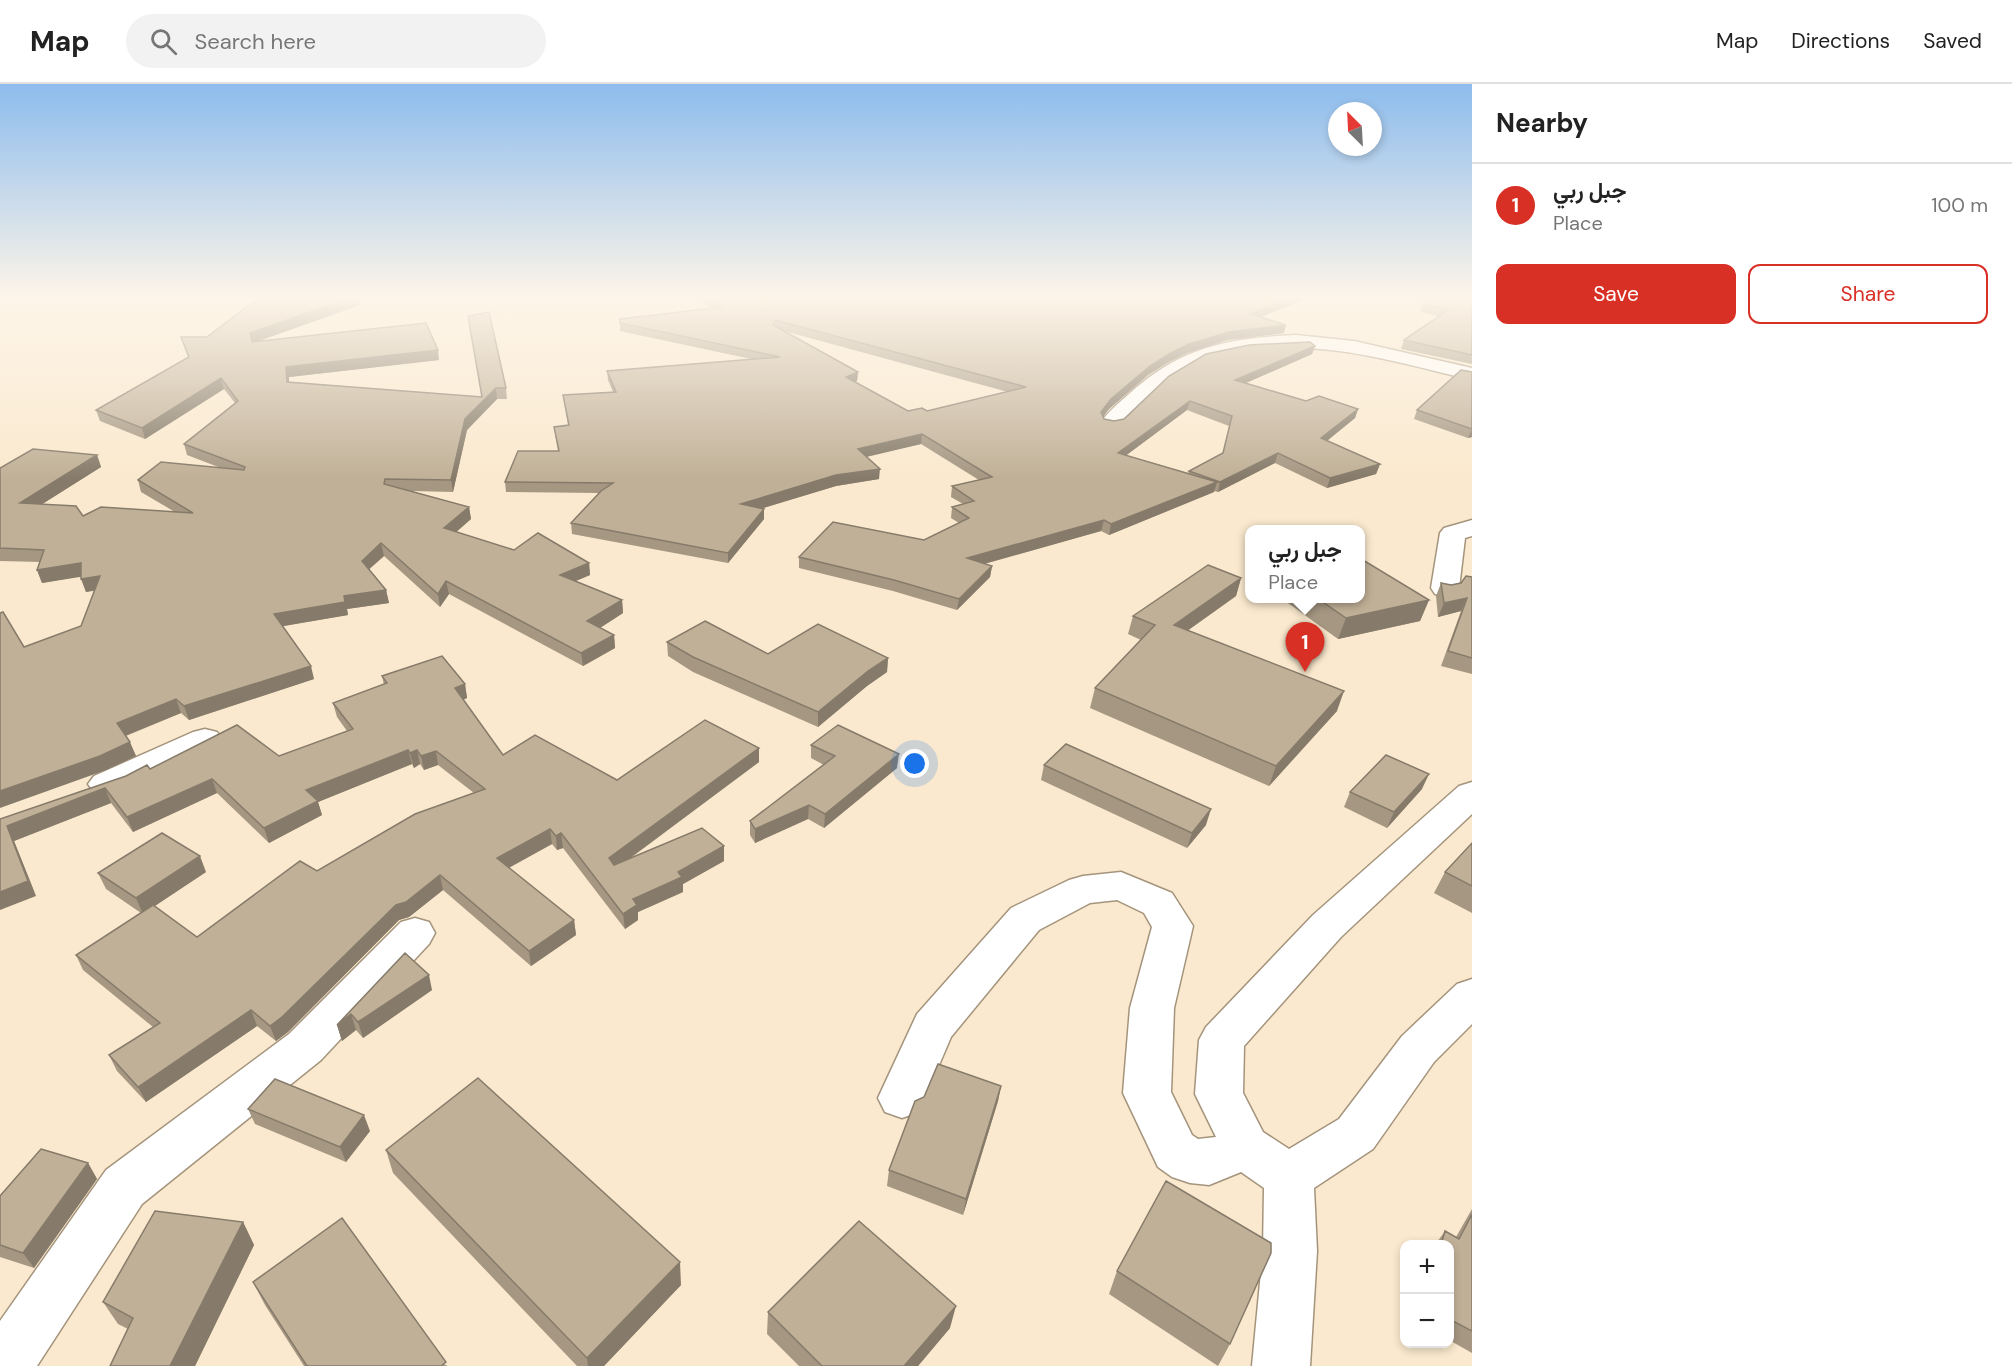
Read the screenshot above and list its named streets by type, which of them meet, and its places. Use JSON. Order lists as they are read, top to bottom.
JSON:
{
  "north": "top left",
  "page": {
    "header": "Map",
    "search": "Search here",
    "nav": ["Map", "Directions", "Saved"],
    "heading": "Nearby",
    "list": [
      {
        "mark": "1",
        "name": "جبل ربي",
        "note": "Place",
        "value": "100 m"
      }
    ],
    "buttons": ["Save", "Share"],
    "popup": ["جبل ربي", "Place"],
    "pins": "1",
    "map_buttons": ["+", "−"]
  }
}
